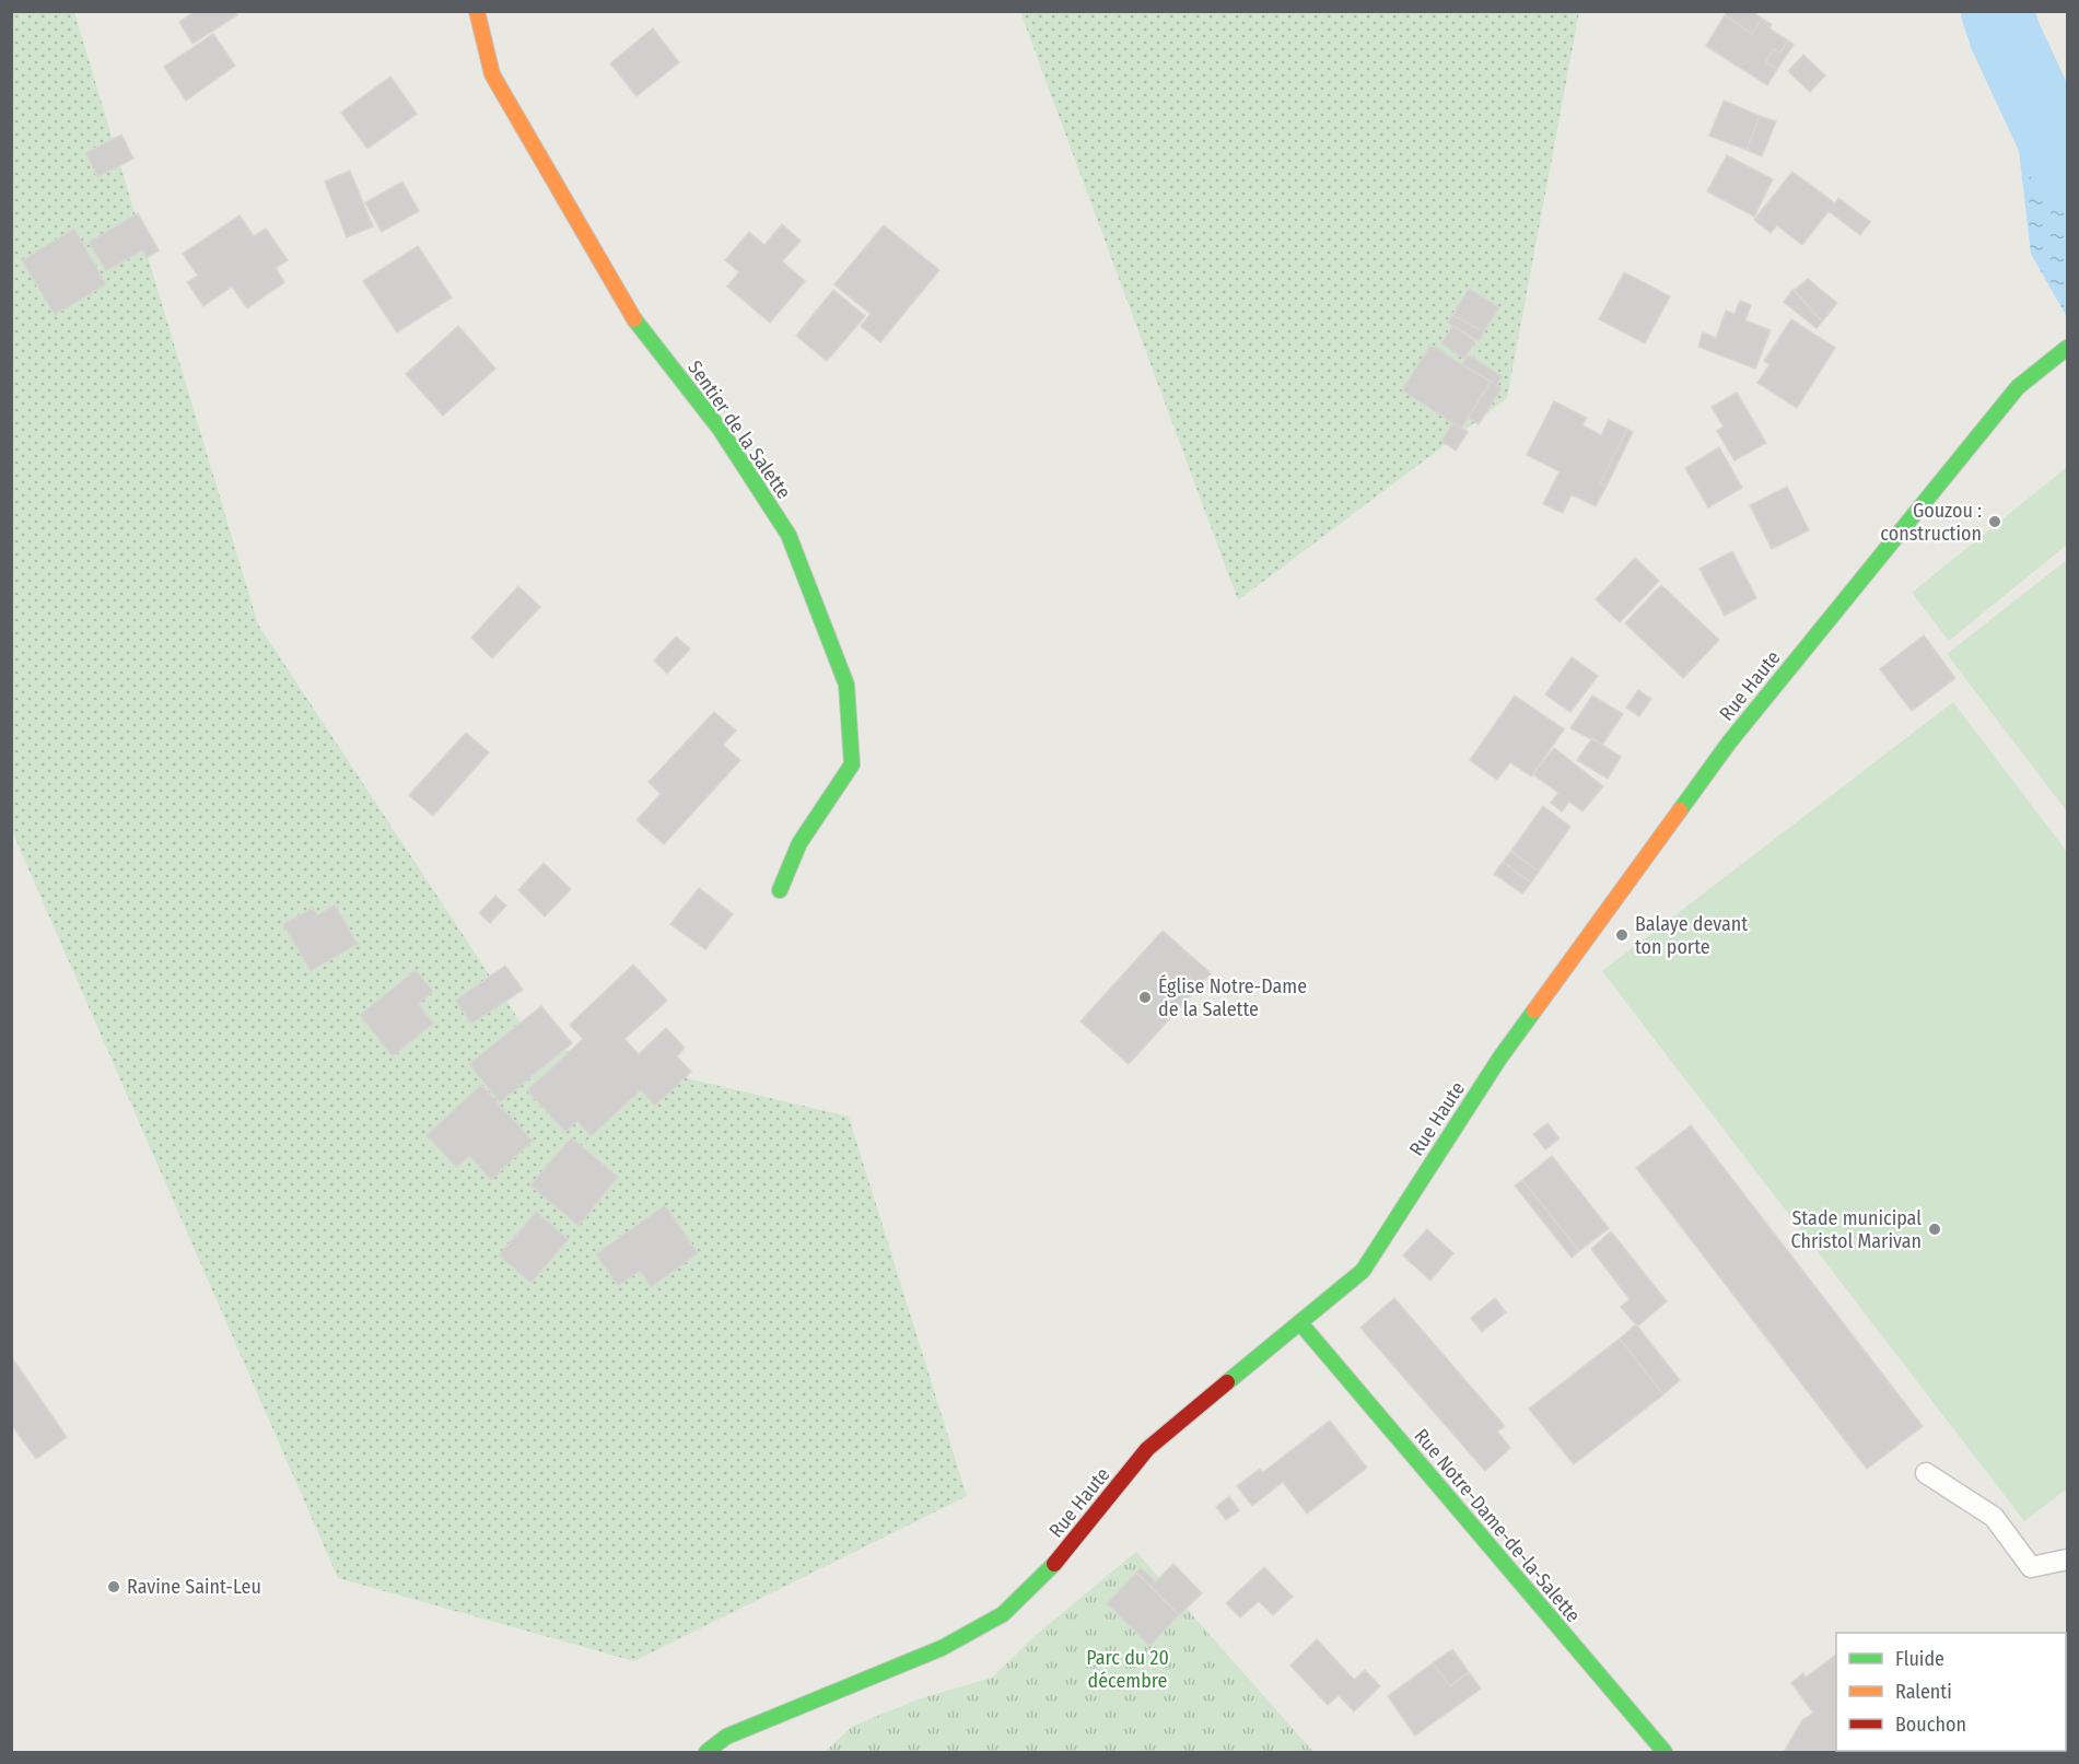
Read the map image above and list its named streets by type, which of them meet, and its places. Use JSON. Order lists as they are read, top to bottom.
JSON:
{
  "streets": {
    "main road": ["Sentier de la Salette", "Rue Haute", "Rue Notre-Dame-de-la-Salette"]
  },
  "crossings": [
    ["Rue Haute", "Rue Notre-Dame-de-la-Salette"]
  ],
  "parks": ["Parc du 20 décembre"],
  "places": [
    "Gouzou : construction",
    "Balaye devant ton porte",
    "Église Notre-Dame de la Salette",
    "Stade municipal Christol Marivan",
    "Ravine Saint-Leu"
  ],
  "legend": ["Fluide", "Ralenti", "Bouchon"]
}
